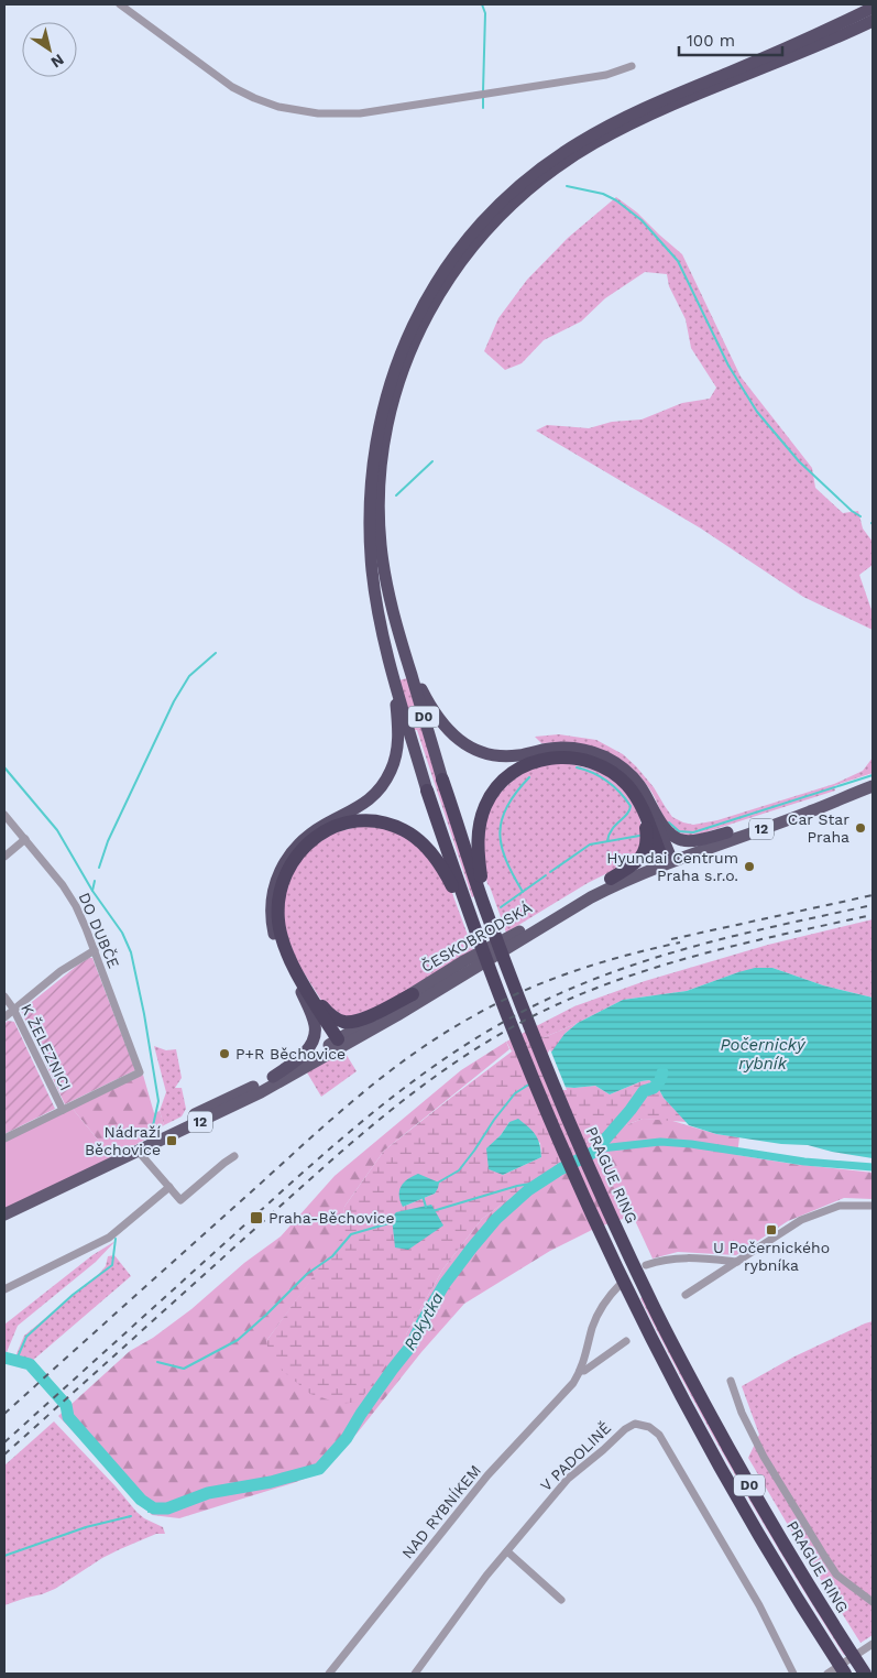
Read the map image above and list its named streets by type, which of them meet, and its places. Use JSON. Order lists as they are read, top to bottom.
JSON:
{
  "streets": {
    "highway": ["D0", "PRAGUE RING"],
    "main road": ["12", "ČESKOBRODSKÁ"],
    "street": [
      "DO DUBČE",
      "K ŽELEZNICI",
      "V PADOLINĚ",
      "NAD RYBNÍKEM"
    ]
  },
  "crossings": [
    ["DO DUBČE", "K ŽELEZNICI"]
  ],
  "water": ["Počernický rybník", "Rokytka"],
  "places": {
    "other": ["Car Star Praha", "Hyundai Centrum Praha s.r.o.", "P+R Běchovice"],
    "transit": ["Nádraží Běchovice", "Praha-Běchovice", "U Počernického rybníka"]
  },
  "scale_bar": "100 m",
  "north": "bottom right"
}
